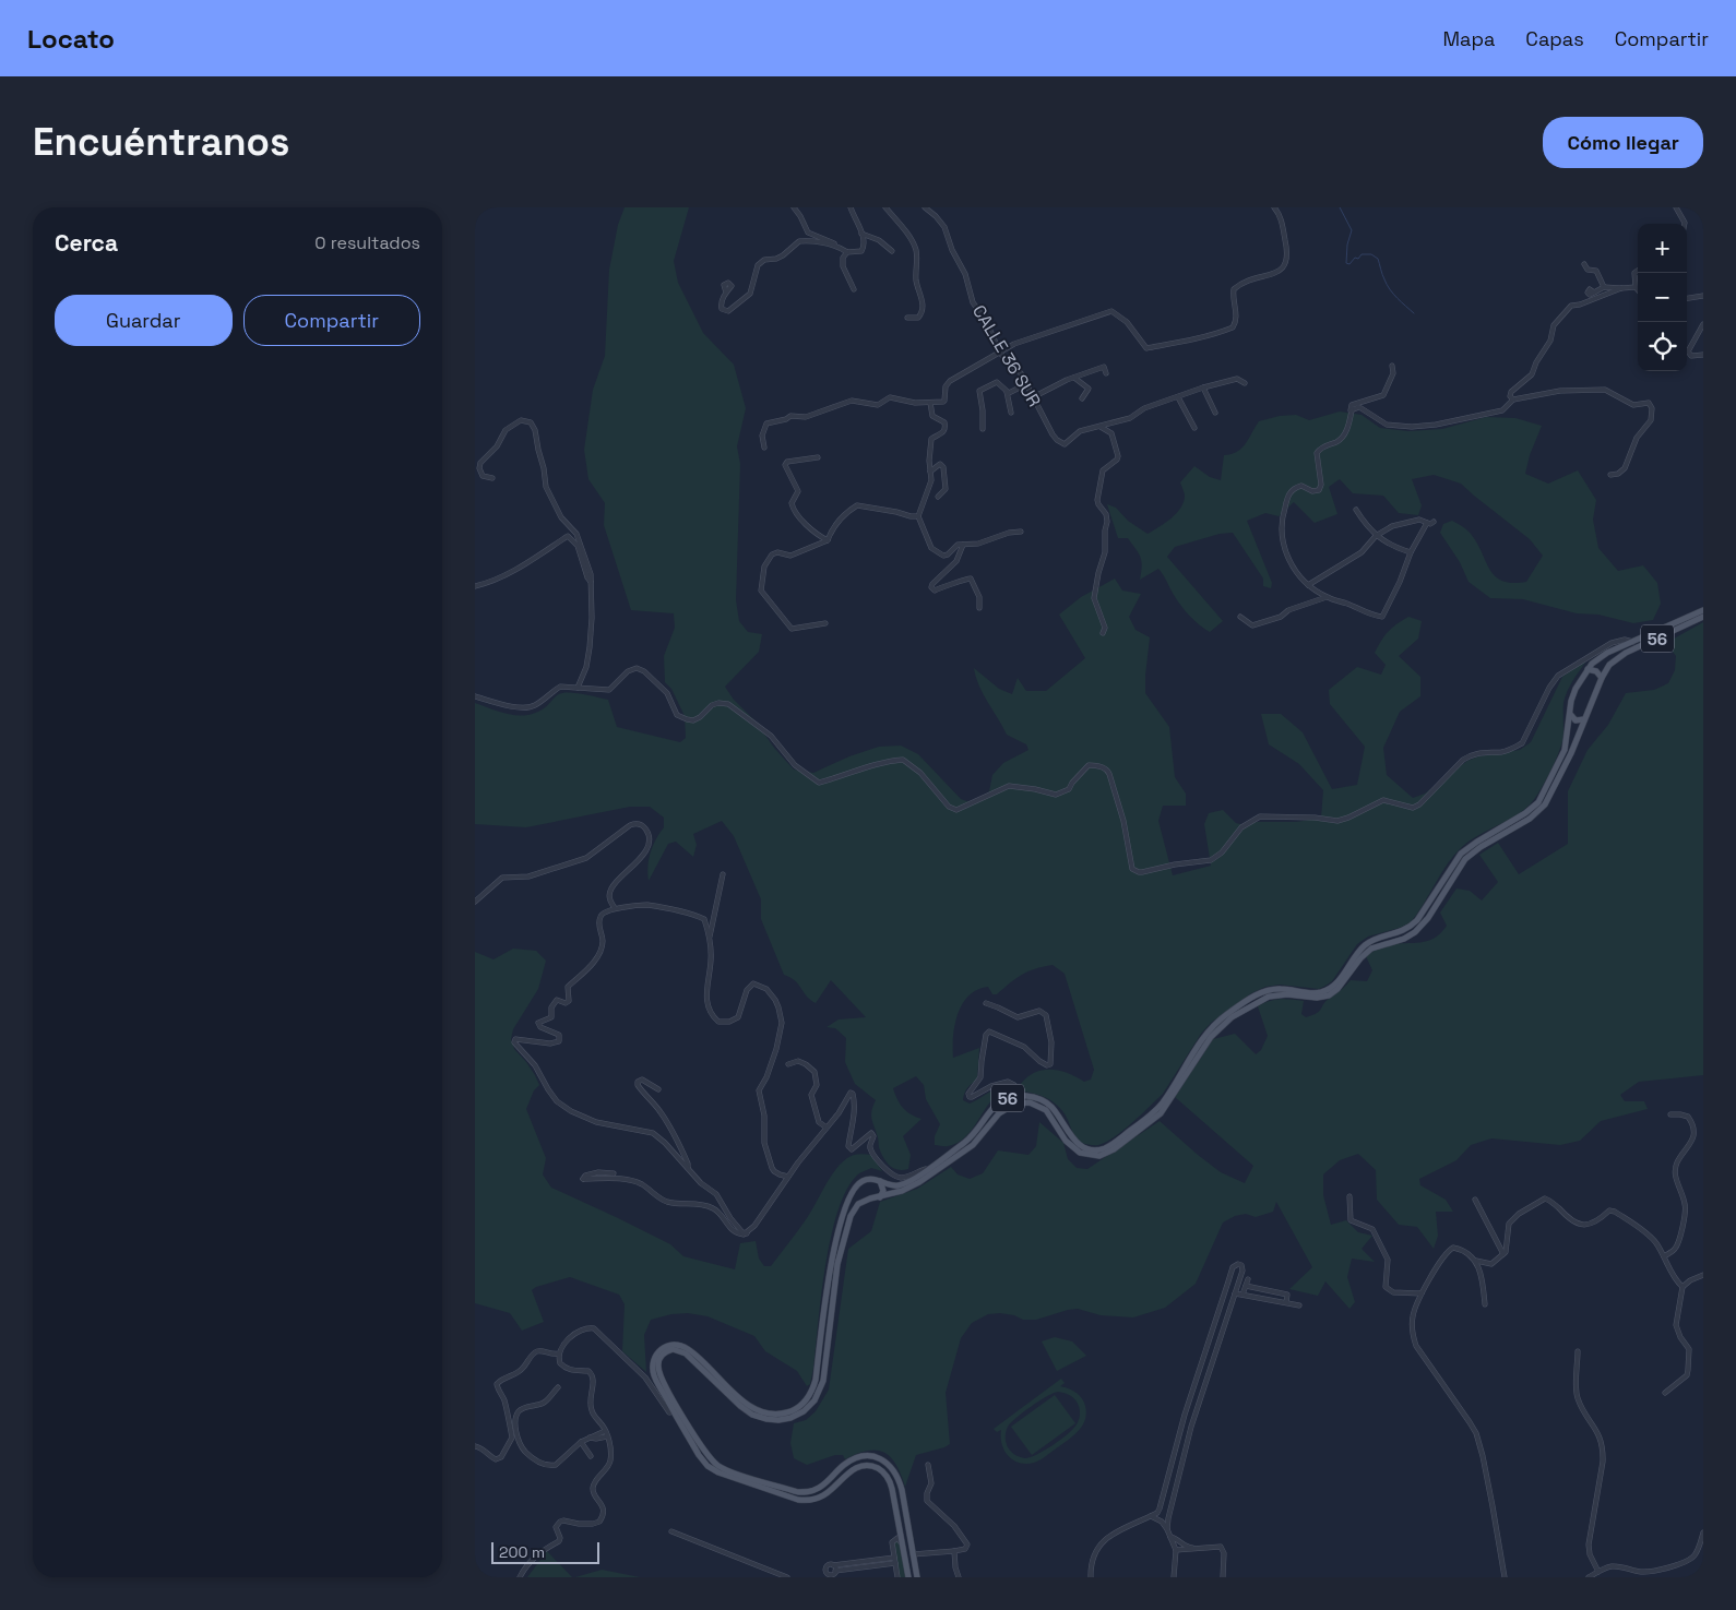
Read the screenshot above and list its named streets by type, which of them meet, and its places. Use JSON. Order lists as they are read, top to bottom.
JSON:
{
  "streets": {
    "main road": ["56"],
    "street": ["CALLE 36 SUR"]
  },
  "scale_bar": "200 m",
  "page": {
    "header": "Locato",
    "nav": ["Mapa", "Capas", "Compartir"],
    "buttons": [
      "Cómo llegar",
      ["Guardar", "Compartir"]
    ],
    "title": "Encuéntranos",
    "heading": ["Cerca", "0 resultados"],
    "map_buttons": ["+", "−"],
    "scale": "200 m"
  }
}
